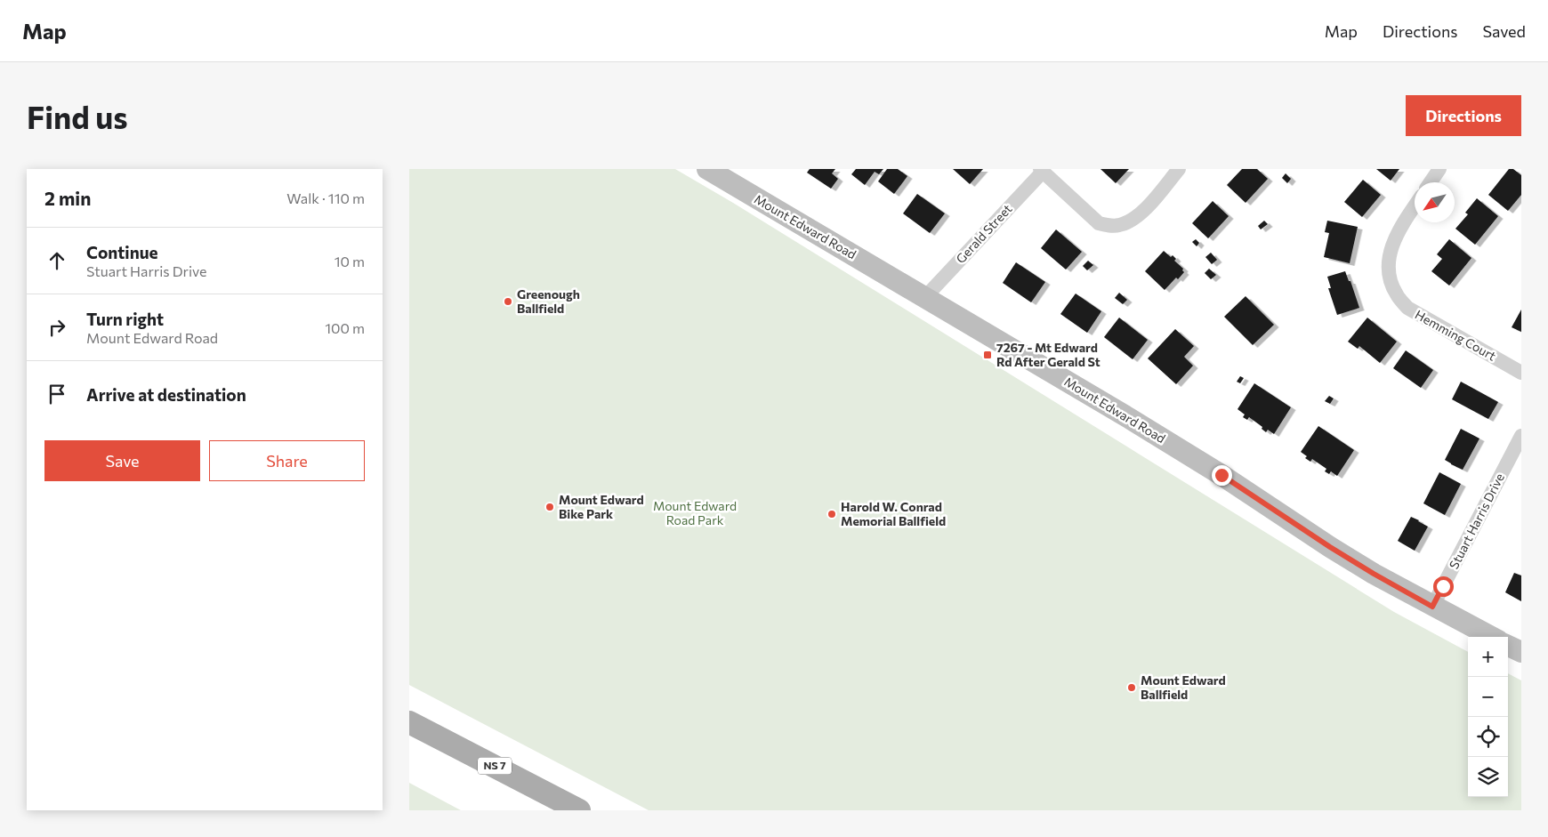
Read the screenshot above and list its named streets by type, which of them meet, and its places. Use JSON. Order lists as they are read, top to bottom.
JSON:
{
  "streets": {
    "main road": ["NS 7"],
    "street": [
      "Mount Edward Road",
      "Gerald Street",
      "Hemming Court",
      "Stuart Harris Drive"
    ]
  },
  "crossings": [
    ["Mount Edward Road", "Gerald Street"],
    ["Mount Edward Road", "Stuart Harris Drive"]
  ],
  "parks": ["Mount Edward Road Park"],
  "places": {
    "other": [
      "Greenough Ballfield",
      "Mount Edward Bike Park",
      "Harold W. Conrad Memorial Ballfield",
      "Mount Edward Ballfield"
    ],
    "transit": ["7267 - Mt Edward Rd After Gerald St"]
  },
  "north": "bottom left",
  "page": {
    "header": "Map",
    "nav": ["Map", "Directions", "Saved"],
    "buttons": [
      "Directions",
      ["Save", "Share"]
    ],
    "title": "Find us",
    "heading": ["2 min", "Walk · 110 m"],
    "list": [
      ["Continue", "Stuart Harris Drive", "10 m"],
      ["Turn right", "Mount Edward Road", "100 m"],
      "Arrive at destination"
    ],
    "map_buttons": ["+", "−"]
  }
}
